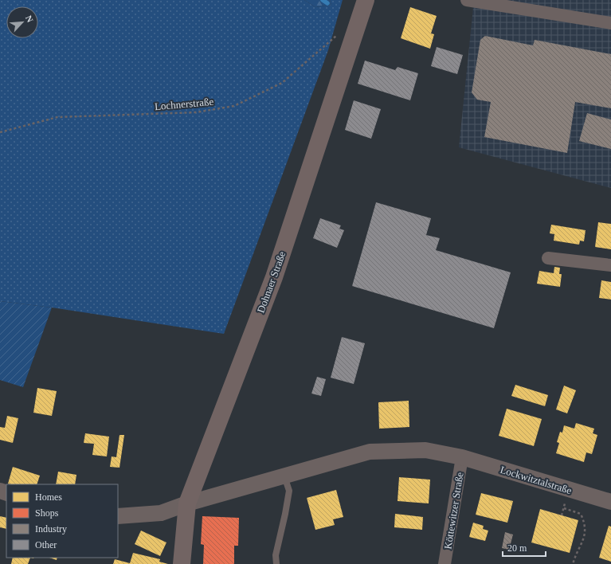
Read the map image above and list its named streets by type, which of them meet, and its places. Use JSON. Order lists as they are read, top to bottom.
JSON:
{
  "streets": {
    "main road": ["Dohnaer Straße"],
    "street": ["Lockwitztalstraße", "Köttewitzer Straße"],
    "path": ["Lochnerstraße"]
  },
  "crossings": [
    ["Dohnaer Straße", "Lockwitztalstraße"],
    ["Lockwitztalstraße", "Köttewitzer Straße"]
  ],
  "legend": [
    "Homes",
    "Shops",
    "Industry",
    "Other"
  ],
  "scale_bar": "20 m",
  "north": "top right"
}
